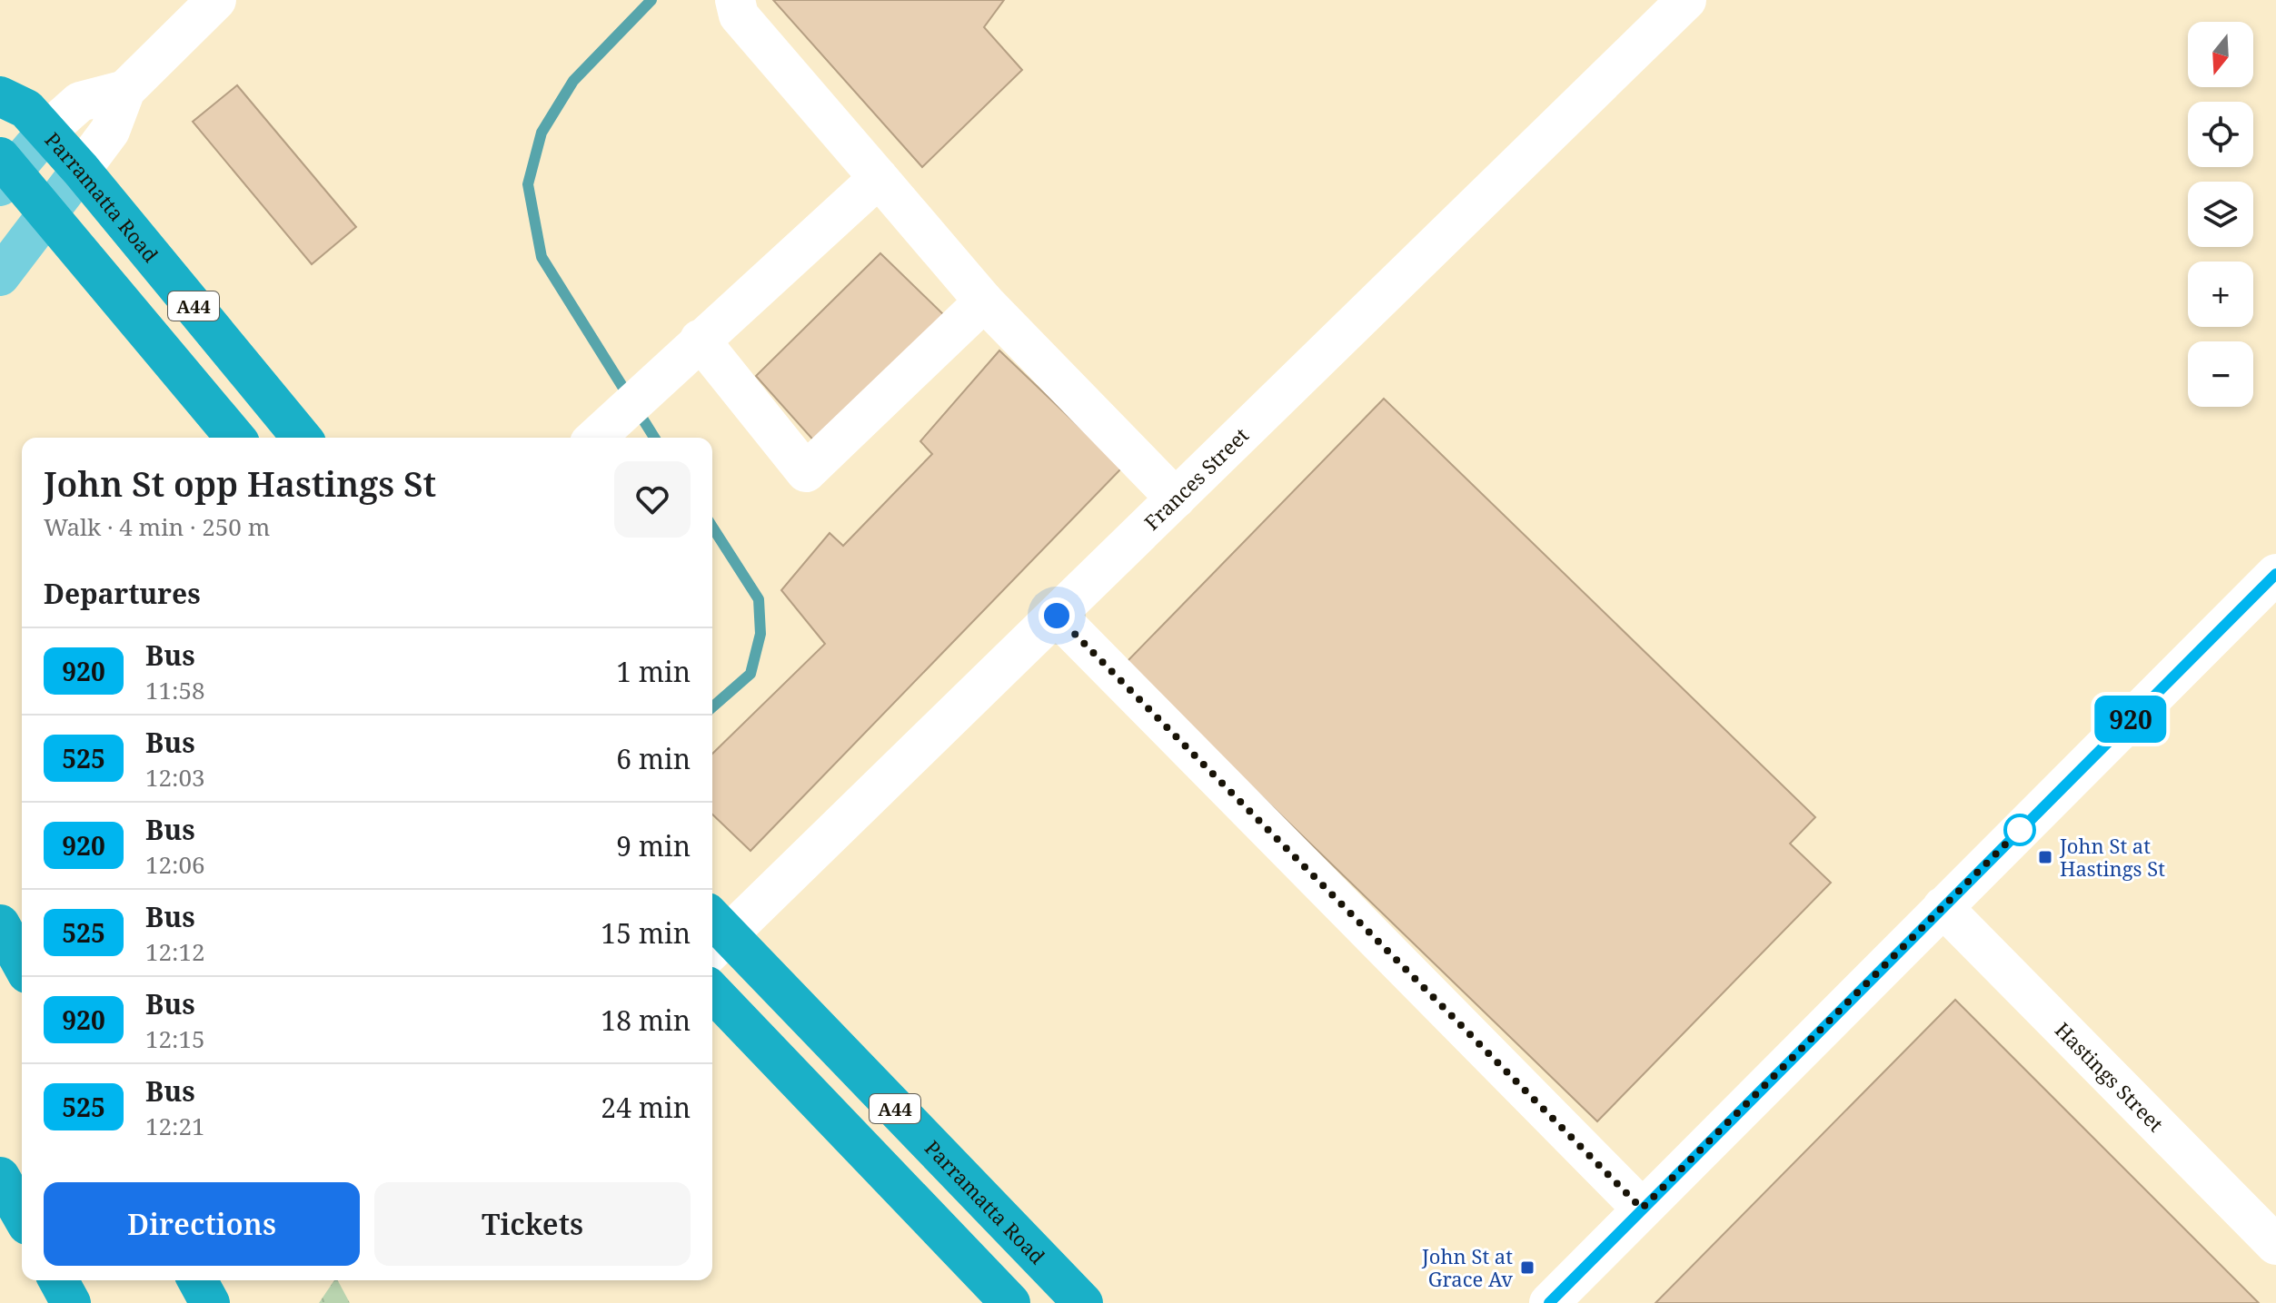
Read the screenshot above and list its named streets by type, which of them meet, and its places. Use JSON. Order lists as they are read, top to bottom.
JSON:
{
  "streets": {
    "highway": ["Parramatta Road", "A44"],
    "street": ["Frances Street", "Hastings Street"]
  },
  "crossings": [
    ["Parramatta Road", "Frances Street"]
  ],
  "places": {
    "transit": ["John St at Hastings St", "John St at Grace Av"]
  },
  "lines": ["bus line 920"],
  "north": "bottom",
  "page": {
    "on_map": "920",
    "map_buttons": ["+", "−"],
    "heading": [
      ["John St opp Hastings St", "Walk · 4 min · 250 m"],
      "Departures"
    ],
    "list": [
      {
        "mark": "920",
        "name": "Bus",
        "note": "11:58",
        "value": "1 min"
      },
      {
        "mark": "525",
        "name": "Bus",
        "note": "12:03",
        "value": "6 min"
      },
      {
        "mark": "920",
        "name": "Bus",
        "note": "12:06",
        "value": "9 min"
      },
      {
        "mark": "525",
        "name": "Bus",
        "note": "12:12",
        "value": "15 min"
      },
      {
        "mark": "920",
        "name": "Bus",
        "note": "12:15",
        "value": "18 min"
      },
      {
        "mark": "525",
        "name": "Bus",
        "note": "12:21",
        "value": "24 min"
      }
    ],
    "buttons": ["Directions", "Tickets"]
  }
}
